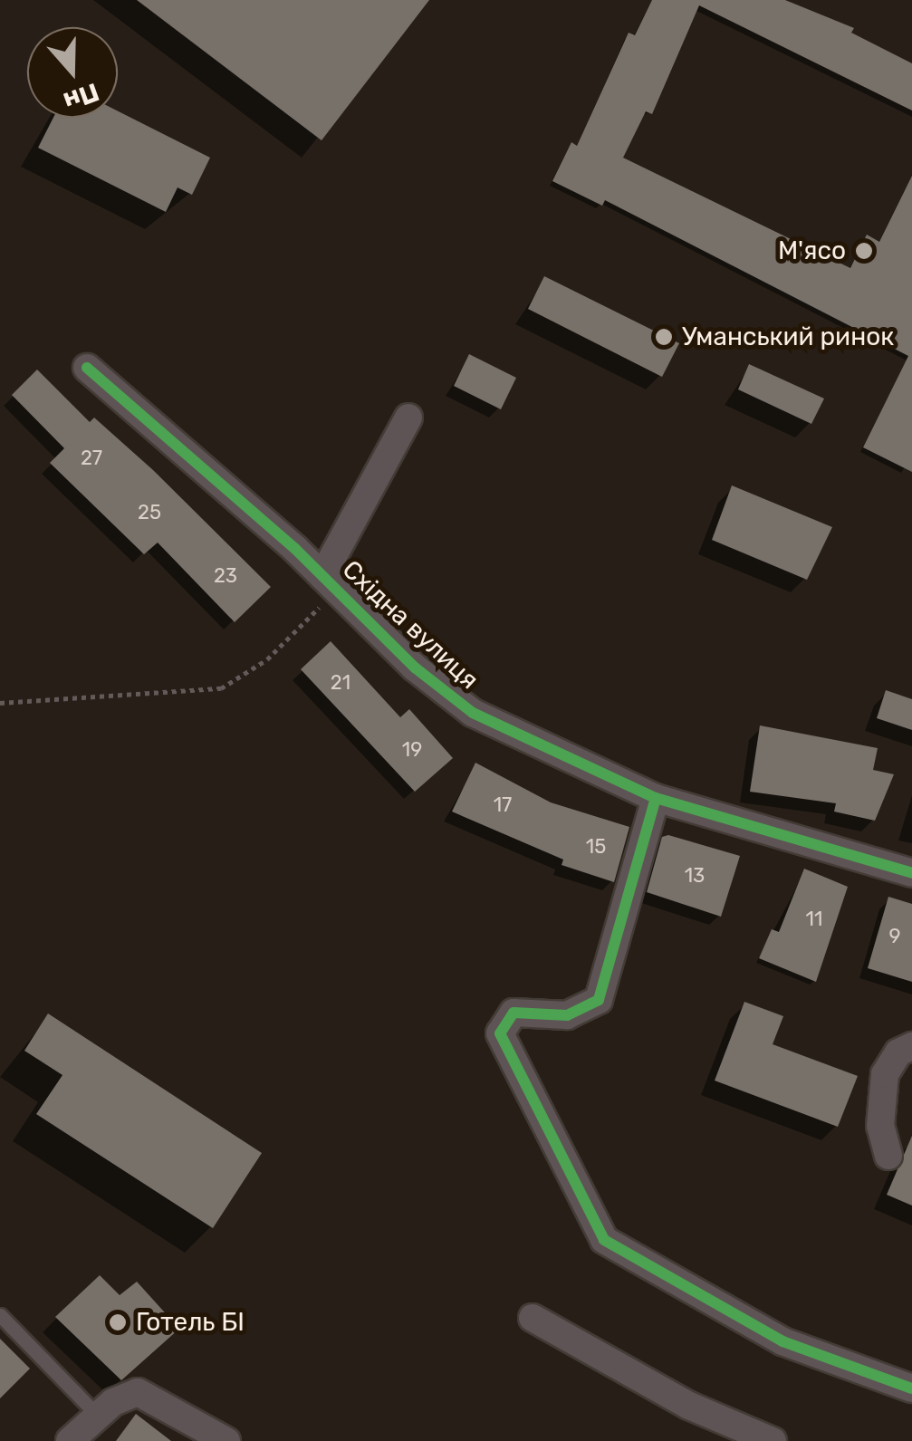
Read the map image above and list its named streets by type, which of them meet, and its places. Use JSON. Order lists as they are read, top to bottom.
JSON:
{
  "streets": {
    "street": ["Східна вулиця"]
  },
  "places": ["М'ясо", "Уманський ринок", "Готель БІ"],
  "house_numbers": [
    "27",
    "25",
    "23",
    "21",
    "19",
    "17",
    "15",
    "13",
    "11",
    "9"
  ],
  "north": "bottom"
}
